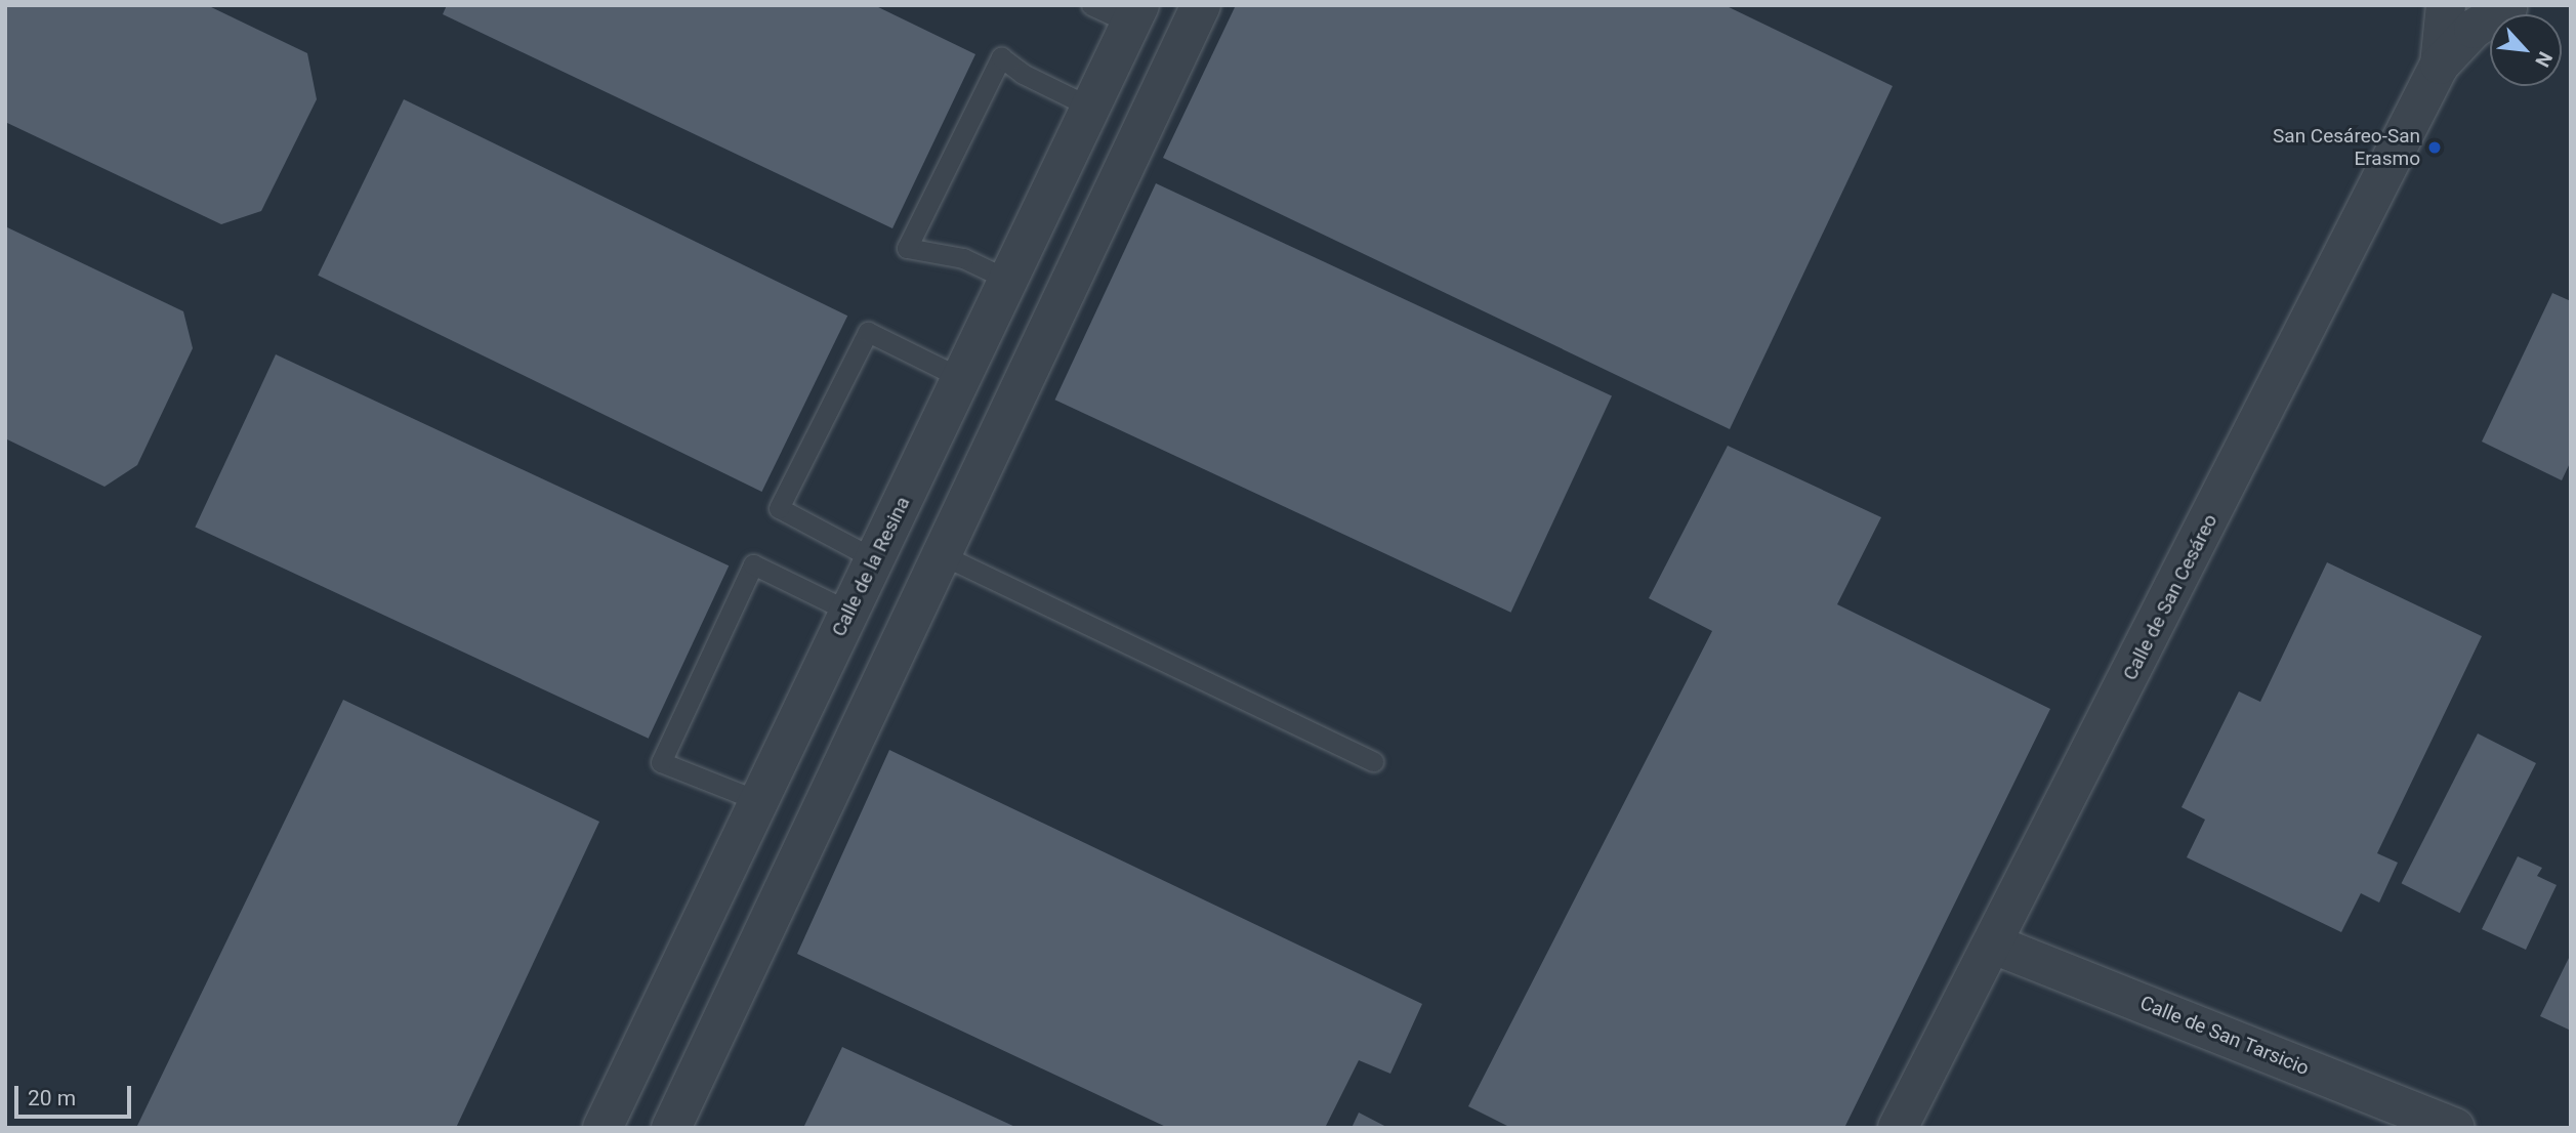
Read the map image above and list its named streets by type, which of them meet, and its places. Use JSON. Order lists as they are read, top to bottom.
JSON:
{
  "streets": {
    "street": ["Calle de la Resina", "Calle de San Cesáreo", "Calle de San Tarsicio"]
  },
  "crossings": [
    ["Calle de San Cesáreo", "Calle de San Tarsicio"]
  ],
  "places": ["San Cesáreo-San Erasmo"],
  "scale_bar": "20 m",
  "north": "bottom right"
}
